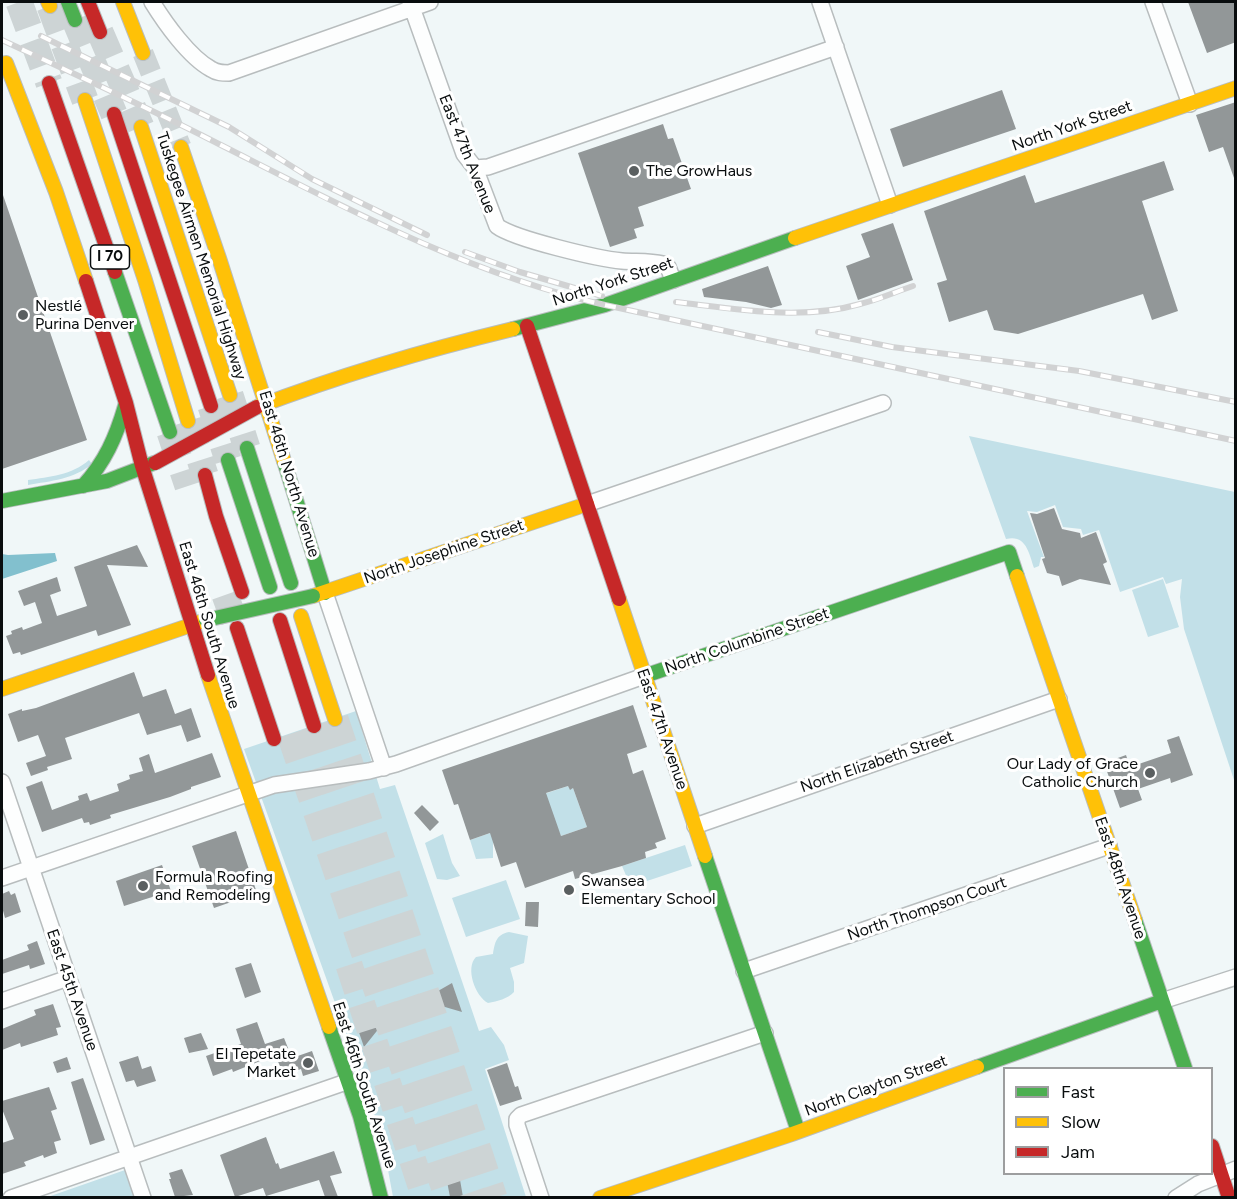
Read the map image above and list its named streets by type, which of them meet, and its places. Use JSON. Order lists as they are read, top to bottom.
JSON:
{
  "streets": {
    "main road": [
      "North York Street",
      "East 47th Avenue",
      "Tuskegee Airmen Memorial Highway",
      "I 70",
      "East 46th North Avenue",
      "North Josephine Street",
      "East 46th South Avenue",
      "North Columbine Street",
      "East 48th Avenue",
      "North Clayton Street"
    ],
    "street": ["North Elizabeth Street", "North Thompson Court", "East 45th Avenue"]
  },
  "crossings": [
    ["North York Street", "East 47th Avenue"],
    ["North York Street", "East 46th North Avenue"],
    ["North York Street", "East 46th South Avenue"],
    ["East 47th Avenue", "North Josephine Street"],
    ["East 47th Avenue", "North Columbine Street"],
    ["East 47th Avenue", "North Elizabeth Street"],
    ["East 47th Avenue", "North Thompson Court"],
    ["East 47th Avenue", "North Clayton Street"],
    ["East 46th North Avenue", "North Josephine Street"],
    ["East 46th North Avenue", "North Columbine Street"],
    ["North Josephine Street", "East 46th South Avenue"],
    ["East 46th South Avenue", "North Columbine Street"],
    ["North Columbine Street", "East 48th Avenue"],
    ["North Columbine Street", "East 45th Avenue"],
    ["North Elizabeth Street", "East 48th Avenue"],
    ["East 48th Avenue", "North Thompson Court"],
    ["East 48th Avenue", "North Clayton Street"]
  ],
  "places": [
    "The GrowHaus",
    "Nestlé Purina Denver",
    "Our Lady of Grace Catholic Church",
    "Formula Roofing and Remodeling",
    "Swansea Elementary School",
    "El Tepetate Market"
  ],
  "legend": ["Fast", "Slow", "Jam"]
}
